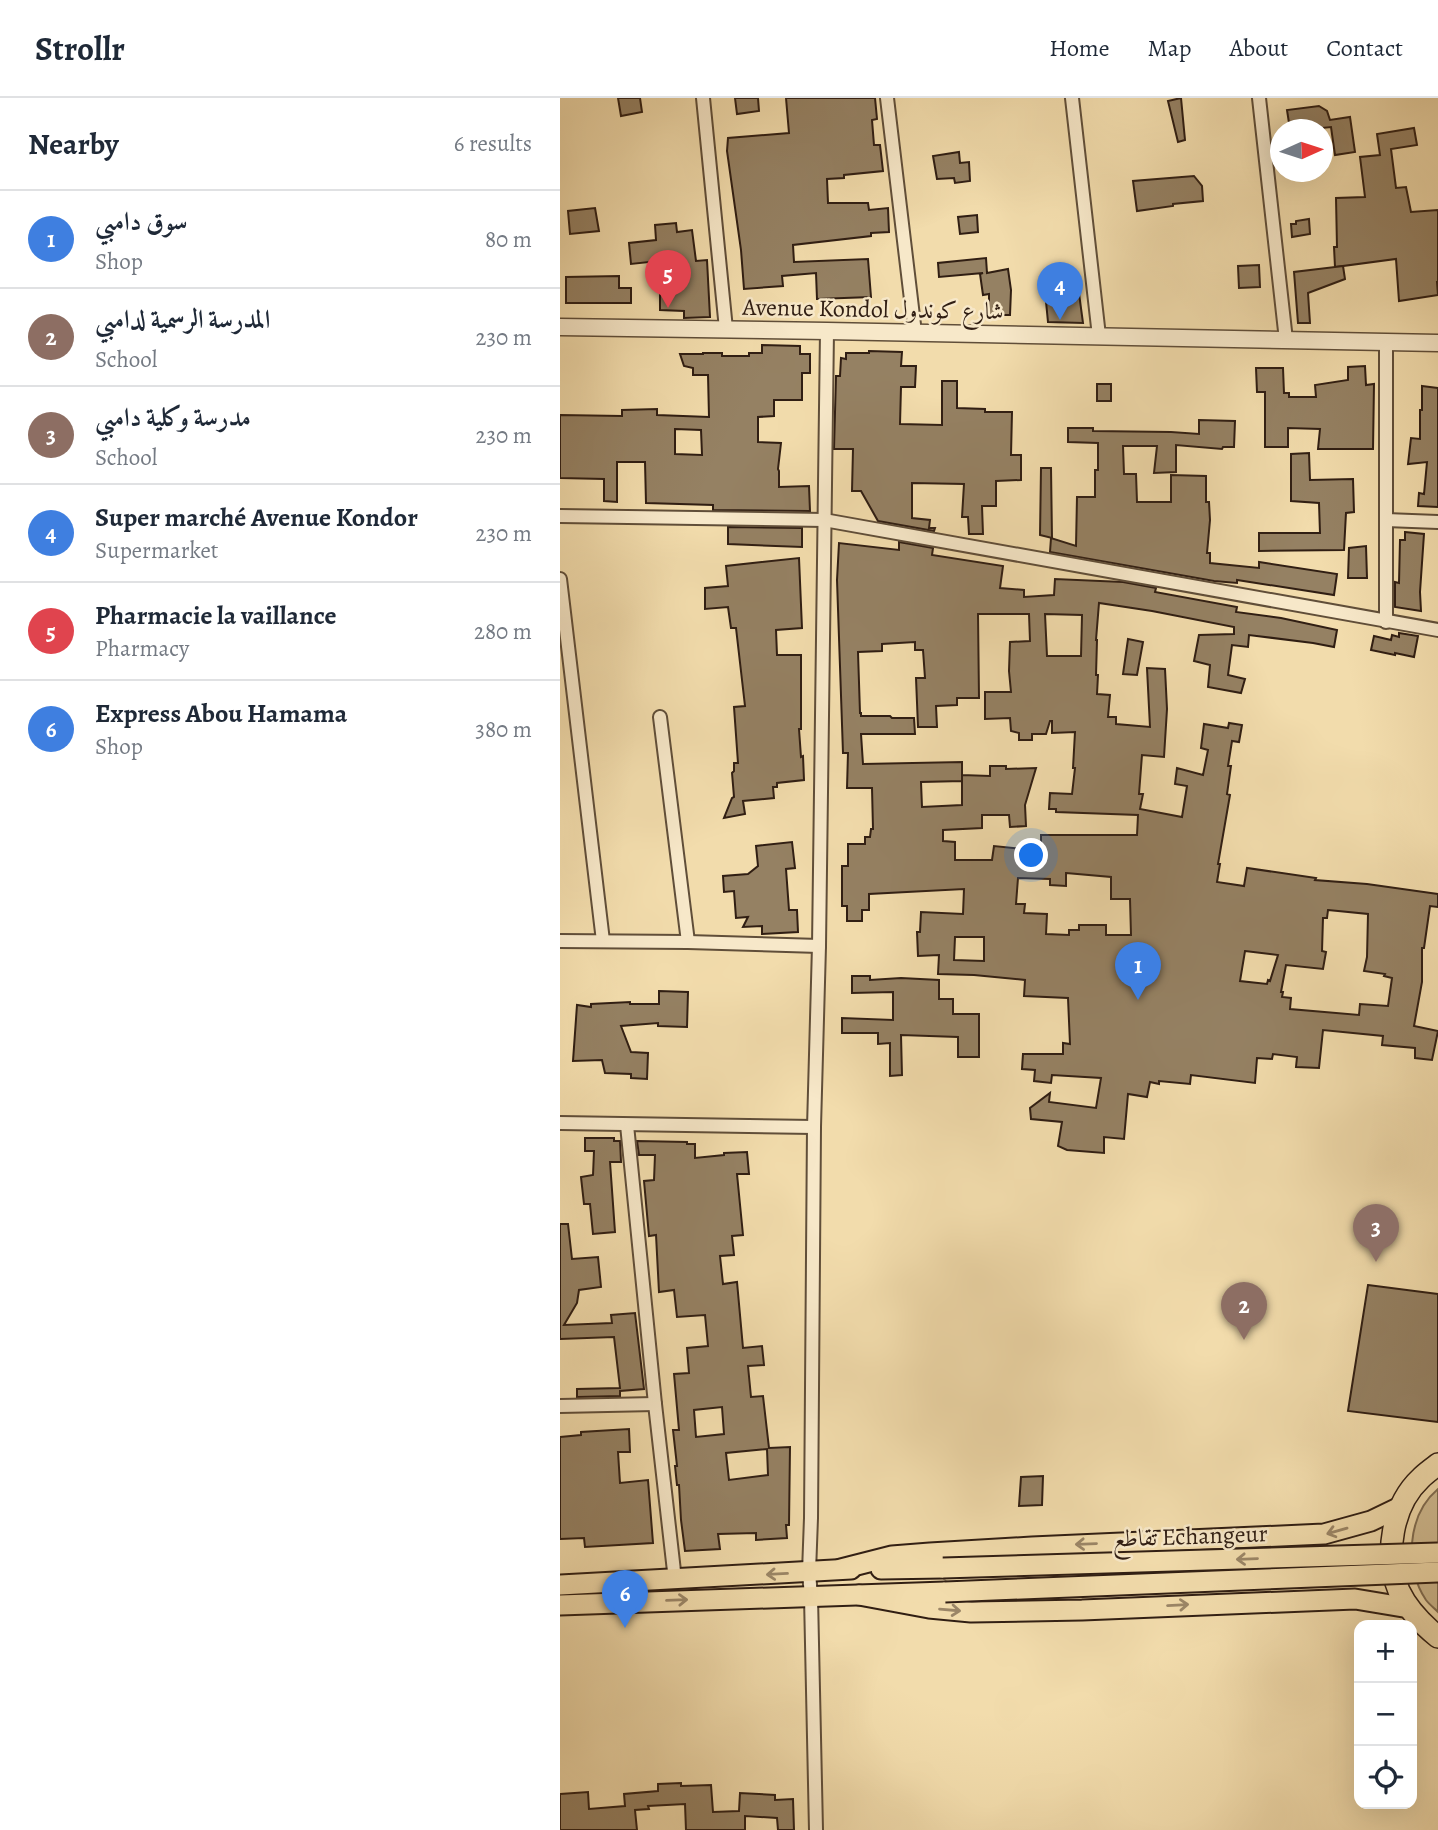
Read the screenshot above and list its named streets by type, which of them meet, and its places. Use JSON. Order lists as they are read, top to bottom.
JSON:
{
  "streets": {
    "main road": ["تقاطع Echangeur"],
    "street": ["Avenue Kondol شارع كوندول"]
  },
  "north": "right",
  "page": {
    "header": "Strollr",
    "nav": [
      "Home",
      "Map",
      "About",
      "Contact"
    ],
    "heading": ["Nearby", "6 results"],
    "list": [
      {
        "mark": "1",
        "name": "سوق دامبي",
        "note": "Shop",
        "value": "80 m"
      },
      {
        "mark": "2",
        "name": "المدرسة الرسمية لدامبي",
        "note": "School",
        "value": "230 m"
      },
      {
        "mark": "3",
        "name": "مدرسة وكلية دامبي",
        "note": "School",
        "value": "230 m"
      },
      {
        "mark": "4",
        "name": "Super marché Avenue Kondor",
        "note": "Supermarket",
        "value": "230 m"
      },
      {
        "mark": "5",
        "name": "Pharmacie la vaillance",
        "note": "Pharmacy",
        "value": "280 m"
      },
      {
        "mark": "6",
        "name": "Express Abou Hamama",
        "note": "Shop",
        "value": "380 m"
      }
    ],
    "pins": [
      "5",
      "4",
      "1",
      "3",
      "2",
      "6"
    ],
    "map_buttons": ["+", "−"]
  }
}
